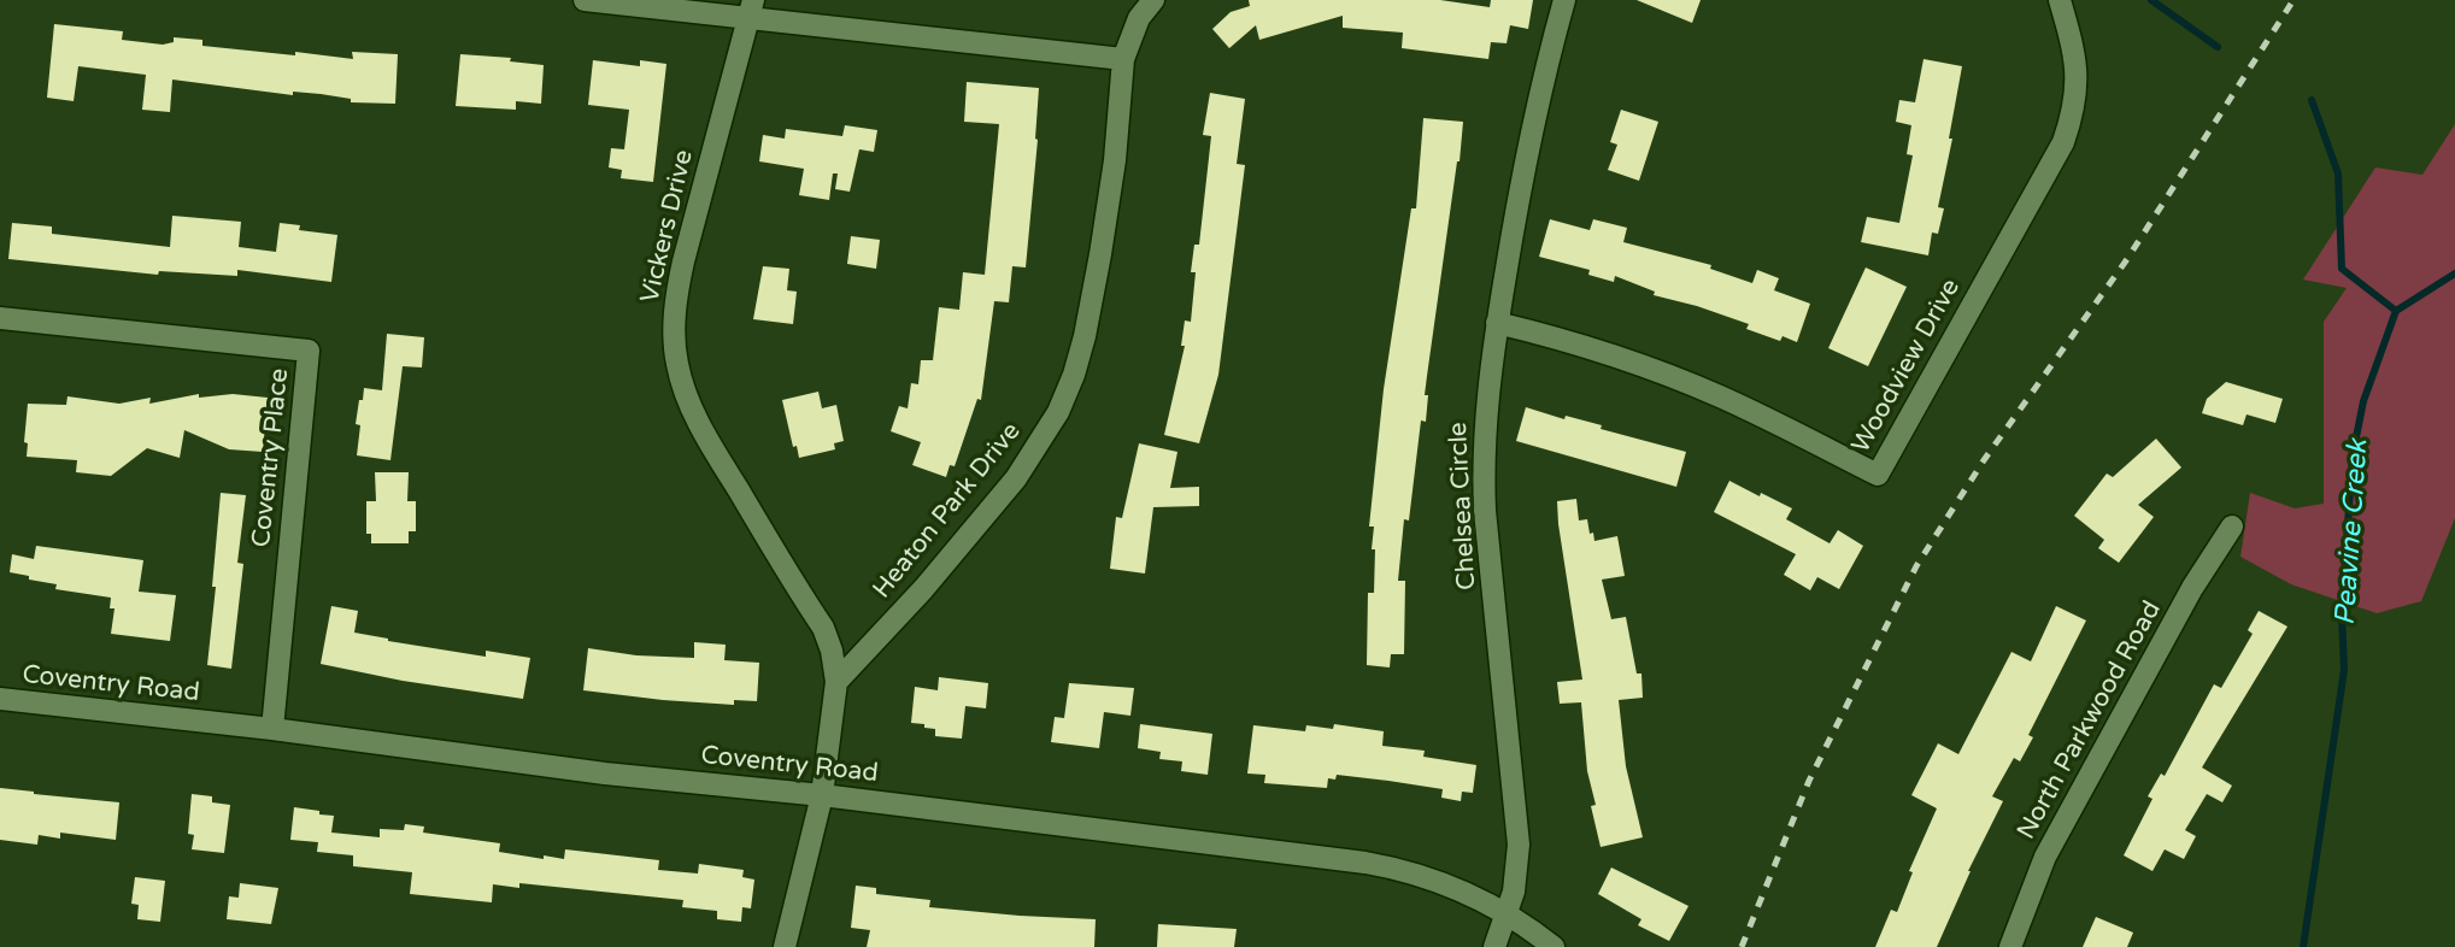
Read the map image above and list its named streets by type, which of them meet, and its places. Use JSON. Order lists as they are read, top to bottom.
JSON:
{
  "streets": {
    "street": [
      "Vickers Drive",
      "Woodview Drive",
      "Coventry Place",
      "Chelsea Circle",
      "Heaton Park Drive",
      "Coventry Road",
      "North Parkwood Road"
    ]
  },
  "crossings": [
    ["Vickers Drive", "Heaton Park Drive"],
    ["Woodview Drive", "Chelsea Circle"],
    ["Coventry Place", "Coventry Road"],
    ["Chelsea Circle", "Coventry Road"]
  ],
  "water": ["Peavine Creek"]
}
